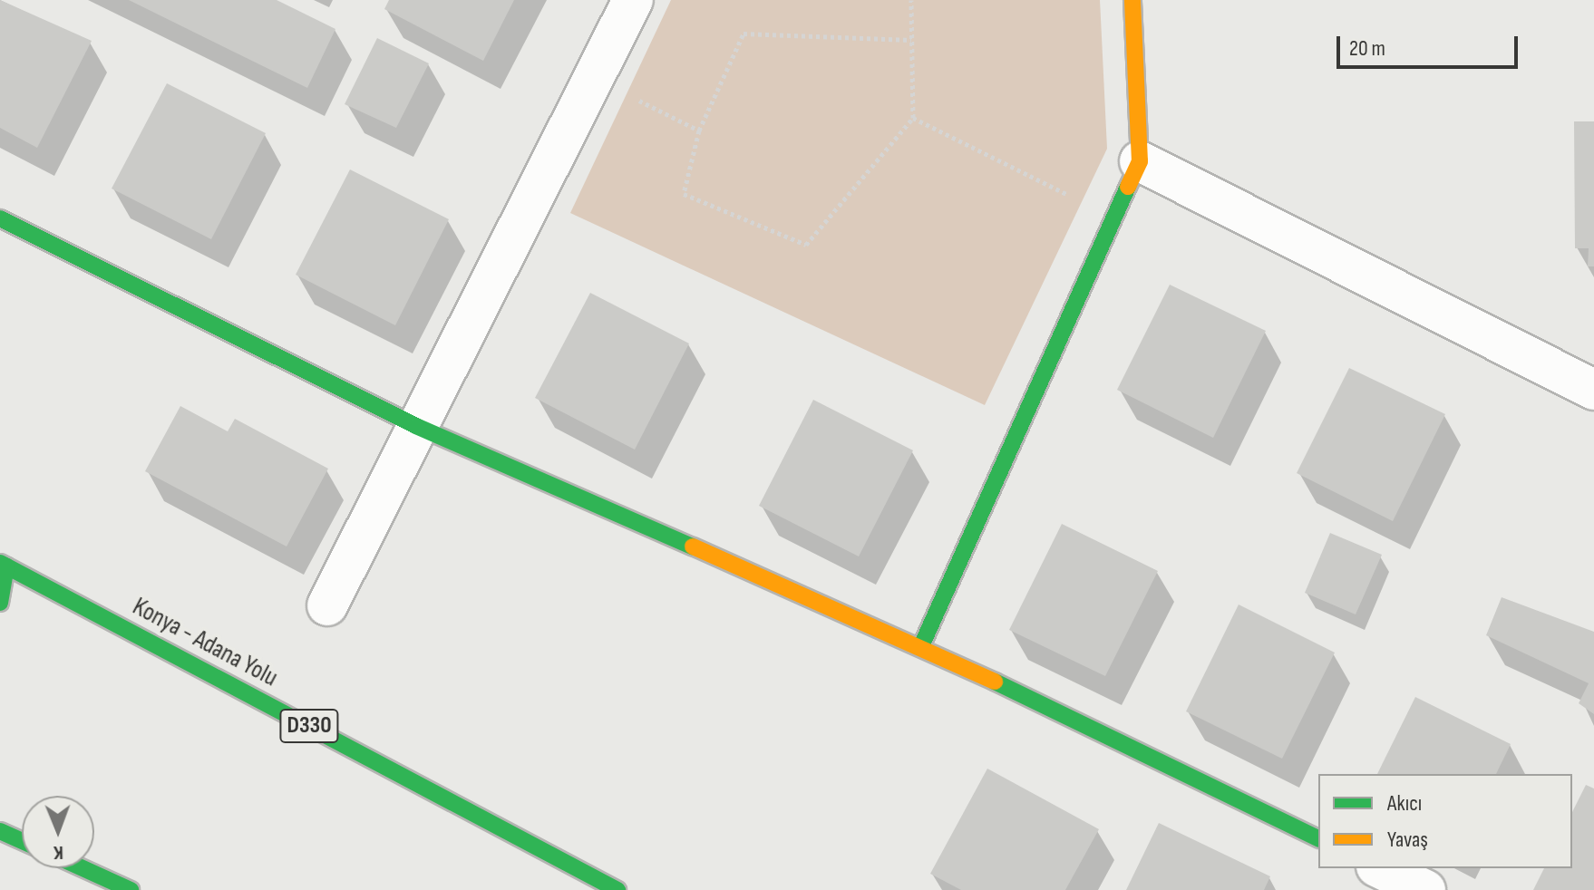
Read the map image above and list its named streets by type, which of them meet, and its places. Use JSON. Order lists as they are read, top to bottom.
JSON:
{
  "streets": {
    "main road": ["Konya - Adana Yolu", "D330"]
  },
  "legend": ["Akıcı", "Yavaş"],
  "scale_bar": "20 m",
  "north": "bottom"
}
